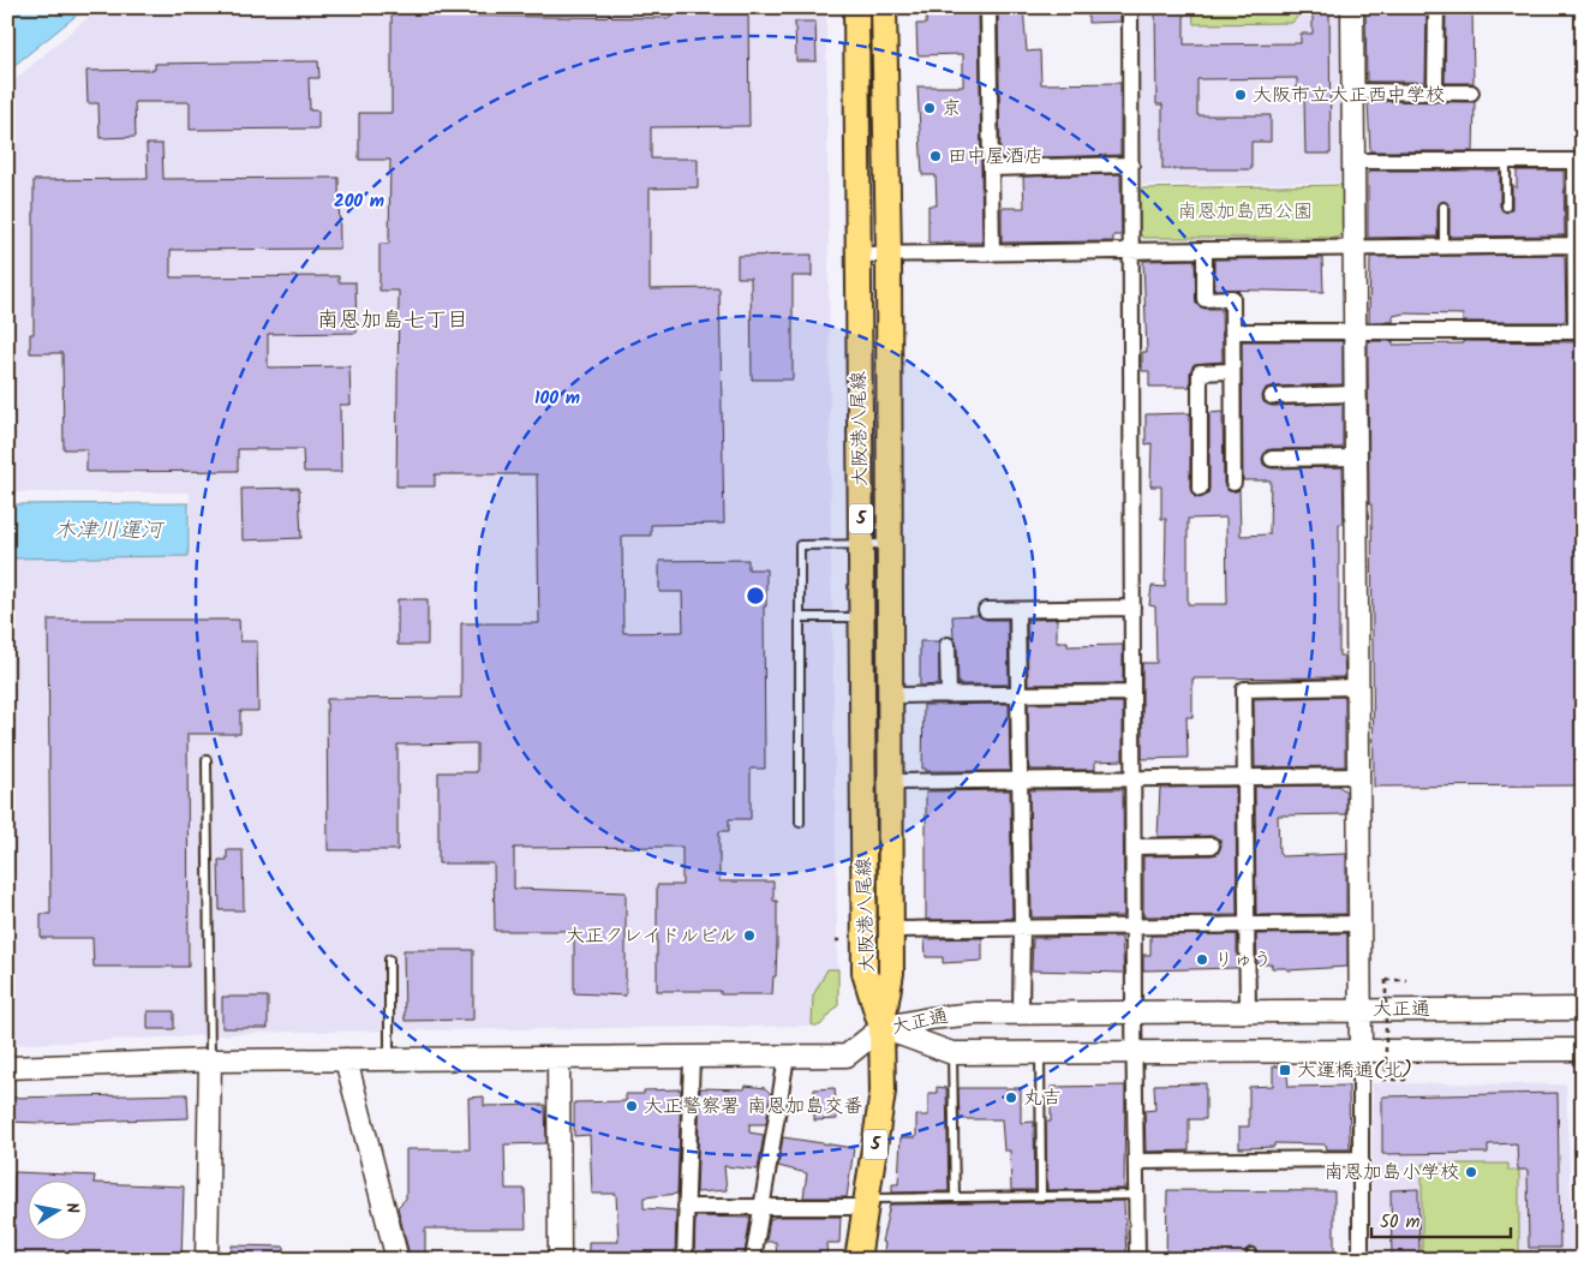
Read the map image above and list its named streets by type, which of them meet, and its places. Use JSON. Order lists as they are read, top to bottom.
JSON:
{
  "streets": {
    "main road": ["大阪港八尾線", "5"],
    "street": ["大正通"]
  },
  "crossings": [
    ["大阪港八尾線", "大正通"]
  ],
  "districts": ["南恩加島七丁目"],
  "water": ["木津川運河"],
  "parks": ["南恩加島西公園"],
  "places": {
    "other": [
      "大阪市立大正西中学校",
      "京",
      "田中屋酒店",
      "大正クレイドルビル",
      "りゅう",
      "丸吉",
      "大正警察署 南恩加島交番",
      "南恩加島小学校"
    ],
    "transit": ["大運橋通(北)"]
  },
  "scale_bar": "50 m",
  "north": "right",
  "rings": ["200 m", "100 m"]
}
